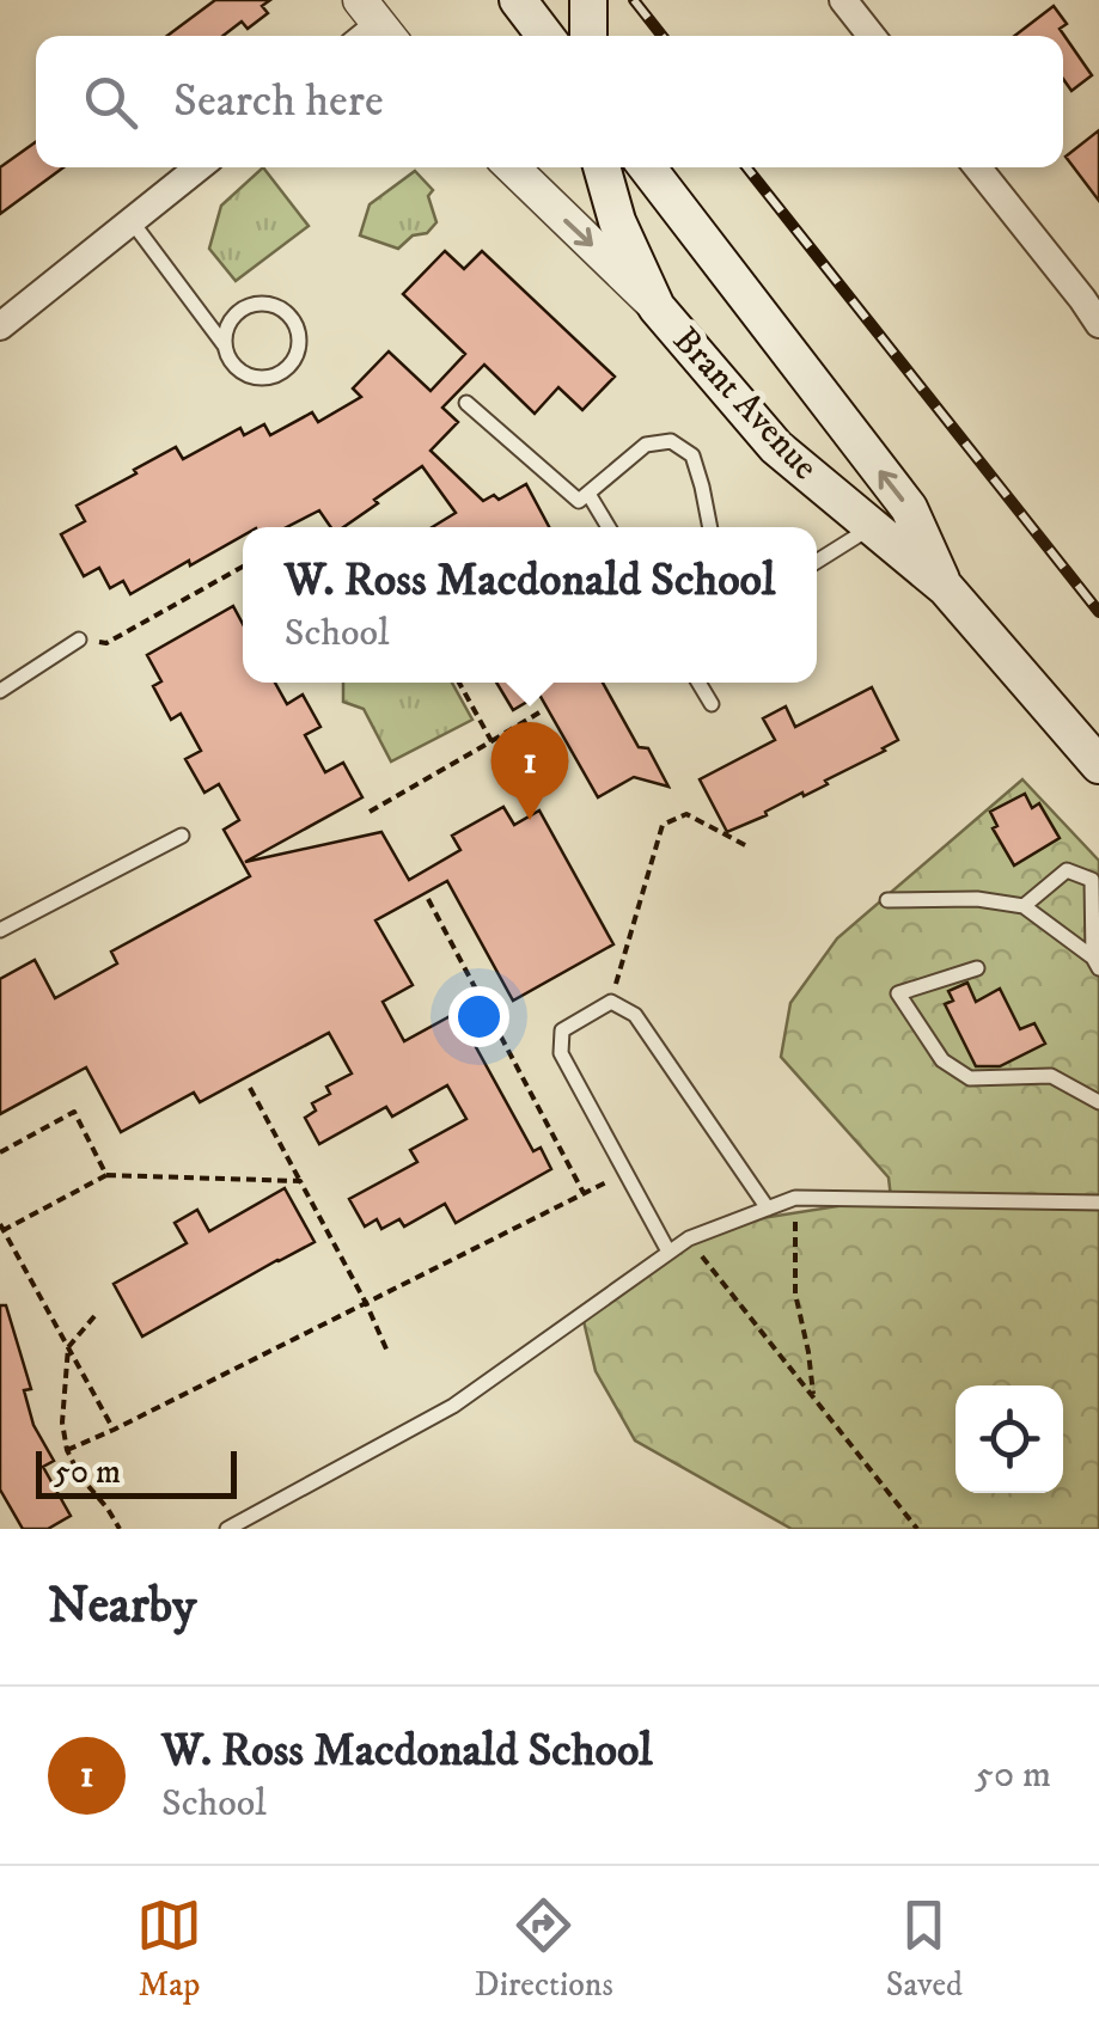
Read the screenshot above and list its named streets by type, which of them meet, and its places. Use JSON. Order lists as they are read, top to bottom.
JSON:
{
  "streets": {
    "main road": ["Brant Avenue"]
  },
  "scale_bar": "50 m",
  "page": {
    "search": "Search here",
    "popup": ["W. Ross Macdonald School", "School"],
    "pins": "1",
    "scale": "50 m",
    "heading": "Nearby",
    "list": [
      {
        "mark": "1",
        "name": "W. Ross Macdonald School",
        "note": "School",
        "value": "50 m"
      }
    ],
    "nav": ["Map", "Directions", "Saved"]
  }
}
